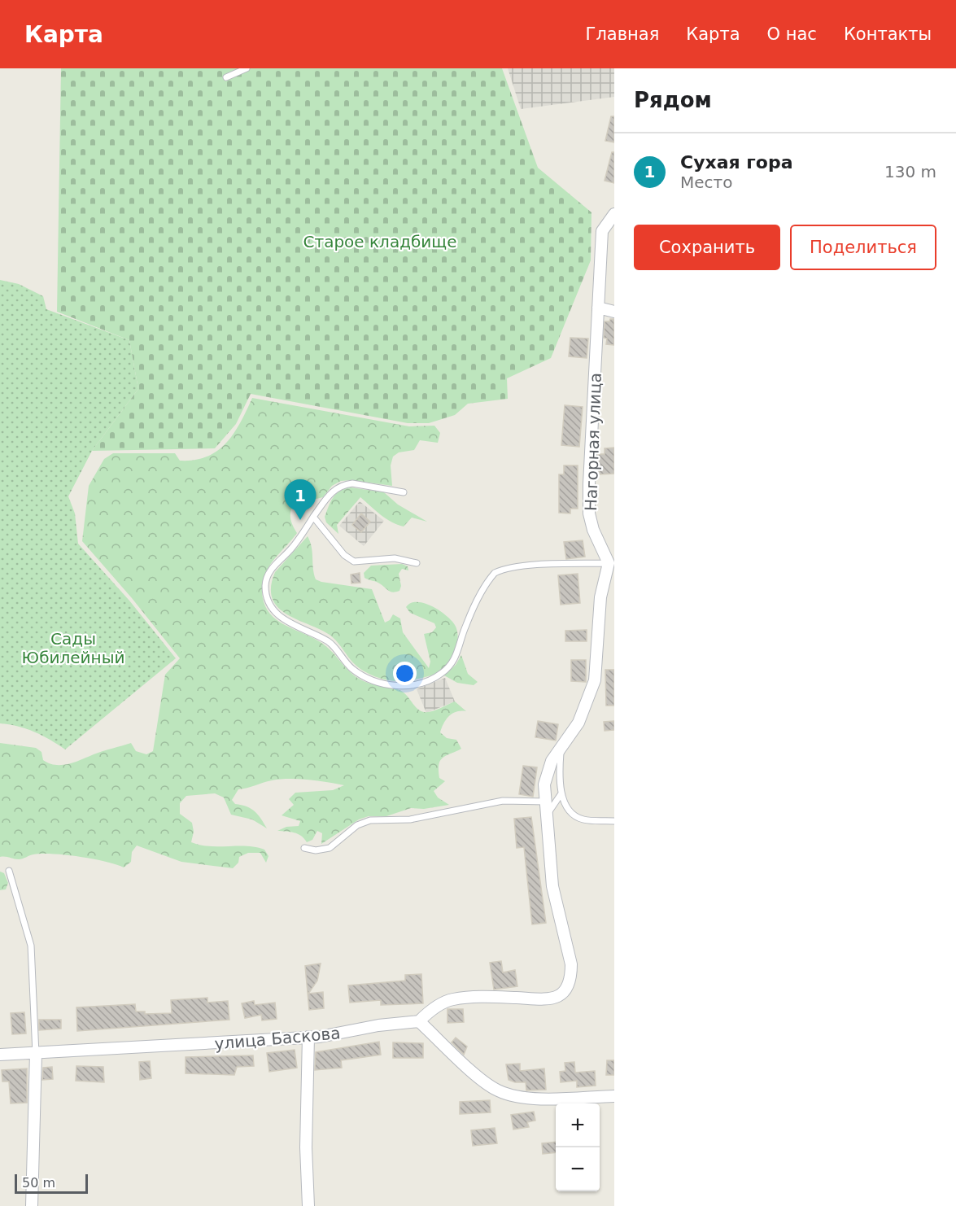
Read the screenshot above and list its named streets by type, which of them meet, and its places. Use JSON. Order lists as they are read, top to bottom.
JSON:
{
  "streets": {
    "street": ["Нагорная улица", "улица Баскова"]
  },
  "parks": ["Старое кладбище", "Сады Юбилейный"],
  "scale_bar": "50 m",
  "page": {
    "header": "Карта",
    "nav": [
      "Главная",
      "Карта",
      "О нас",
      "Контакты"
    ],
    "heading": "Рядом",
    "list": [
      {
        "mark": "1",
        "name": "Сухая гора",
        "note": "Место",
        "value": "130 m"
      }
    ],
    "buttons": ["Сохранить", "Поделиться"],
    "pins": "1",
    "map_buttons": ["+", "−"],
    "scale": "50 m"
  }
}
